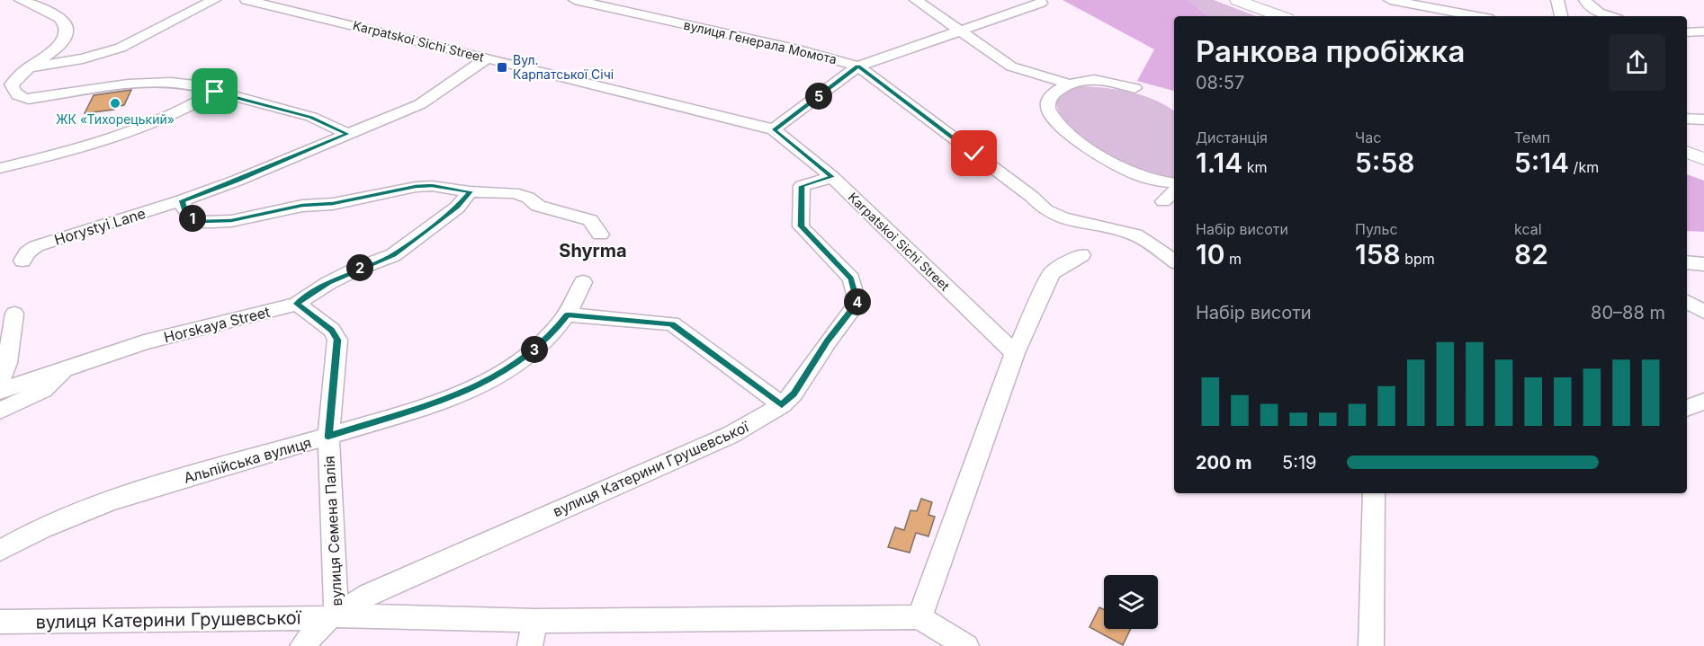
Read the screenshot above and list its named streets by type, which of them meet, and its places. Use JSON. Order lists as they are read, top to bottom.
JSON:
{
  "streets": {
    "street": [
      "Karpatskoi Sichi Street",
      "вулиця Генерала Момота",
      "Horystyi Lane",
      "Horskaya Street",
      "Альпійська вулиця",
      "вулиця Катерини Грушевської",
      "вулиця Семена Палія"
    ]
  },
  "crossings": [
    ["Karpatskoi Sichi Street", "вулиця Катерини Грушевської"],
    ["Horskaya Street", "вулиця Семена Палія"],
    ["Альпійська вулиця", "вулиця Семена Палія"],
    ["вулиця Катерини Грушевської", "вулиця Семена Палія"]
  ],
  "districts": ["Shyrma"],
  "places": {
    "transit": ["Вул. Карпатської Січі"],
    "other": ["ЖК «Тихорецький»"]
  },
  "page": {
    "heading": ["Ранкова пробіжка", "08:57"],
    "pins": [
      "5",
      "1",
      "2",
      "4",
      "3"
    ],
    "stats": [
      ["Дистанція", "1.14 km"],
      ["Час", "5:58"],
      ["Темп", "5:14 /km"],
      ["Набір висоти", "10 m"],
      ["Пульс", "158 bpm"],
      ["kcal", "82"]
    ],
    "chart": ["Набір висоти", "80–88 m"],
    "list": [
      {
        "name": "200 m",
        "note": "5:19"
      }
    ]
  }
}
